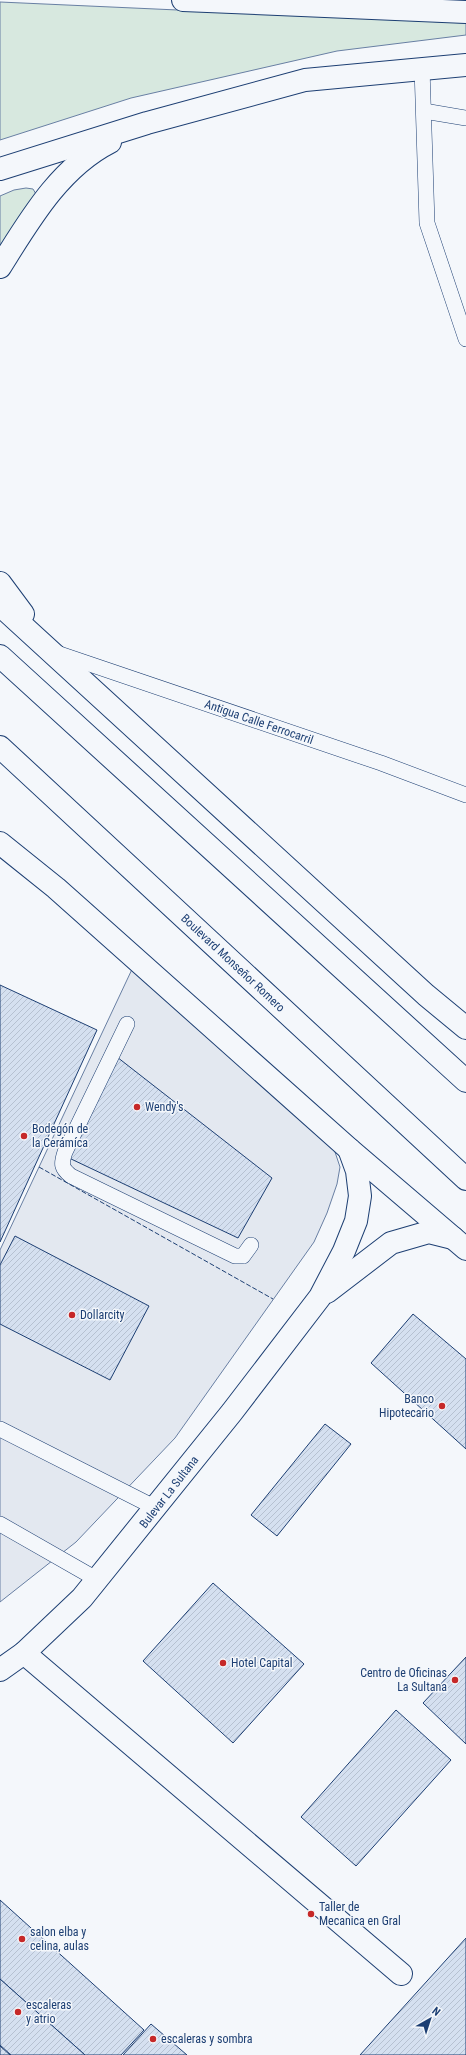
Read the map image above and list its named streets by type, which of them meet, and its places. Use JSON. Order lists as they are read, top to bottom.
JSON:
{
  "streets": {
    "main road": ["Boulevard Monseñor Romero", "Bulevar La Sultana"],
    "lane": ["Antigua Calle Ferrocarril"]
  },
  "places": [
    "Wendy's",
    "Bodegón de la Cerámíca",
    "Dollarcity",
    "Banco Hipotecario",
    "Hotel Capital",
    "Centro de Oficinas La Sultana",
    "Taller de Mecanica en Gral",
    "salon elba y celina, aulas",
    "escaleras y atrio",
    "escaleras y sombra"
  ],
  "north": "top right"
}
